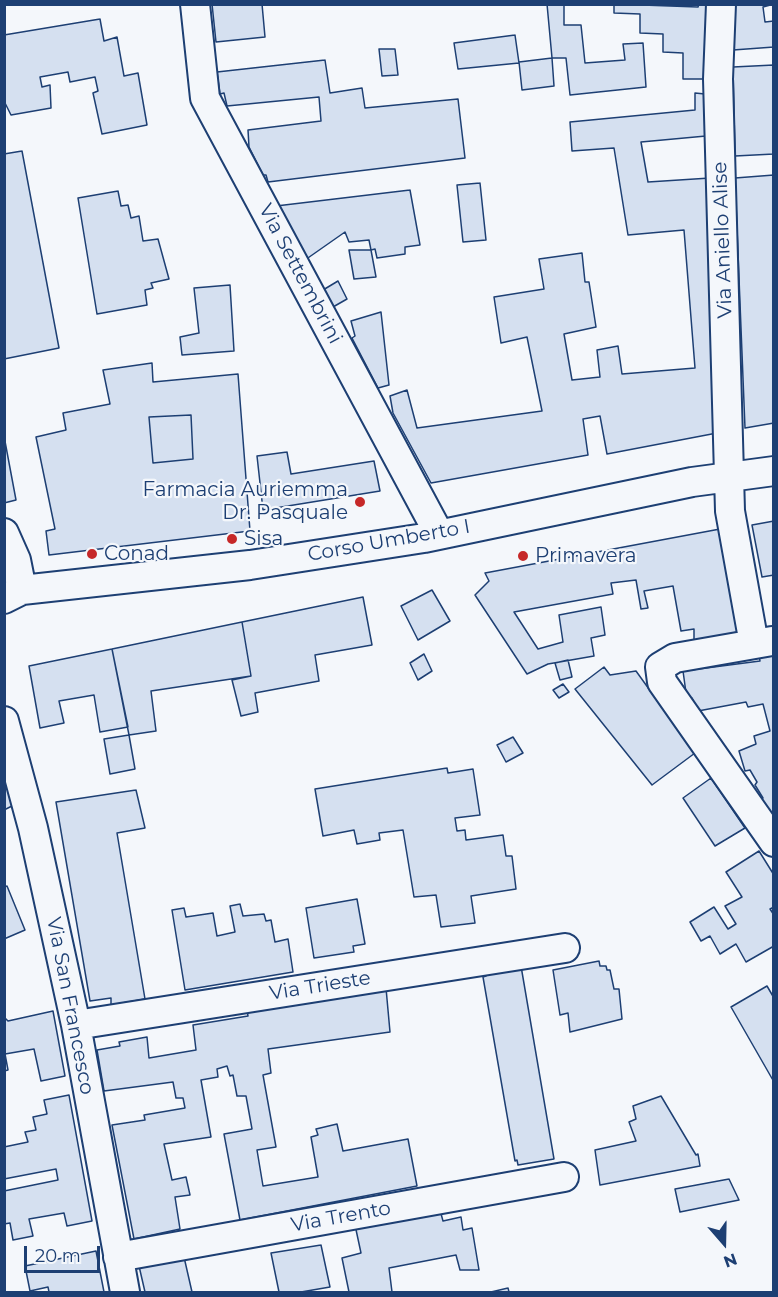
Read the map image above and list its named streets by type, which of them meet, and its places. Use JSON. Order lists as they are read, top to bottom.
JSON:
{
  "streets": {
    "street": [
      "Via Aniello Alise",
      "Via Settembrini",
      "Corso Umberto I",
      "Via Trieste",
      "Via San Francesco",
      "Via Trento"
    ]
  },
  "crossings": [
    ["Via Aniello Alise", "Corso Umberto I"],
    ["Via Settembrini", "Corso Umberto I"],
    ["Via Trieste", "Via San Francesco"],
    ["Via San Francesco", "Via Trento"]
  ],
  "places": [
    "Farmacia Auriemma Dr. Pasquale",
    "Sisa",
    "Conad",
    "Primavera"
  ],
  "scale_bar": "20 m",
  "north": "bottom"
}
